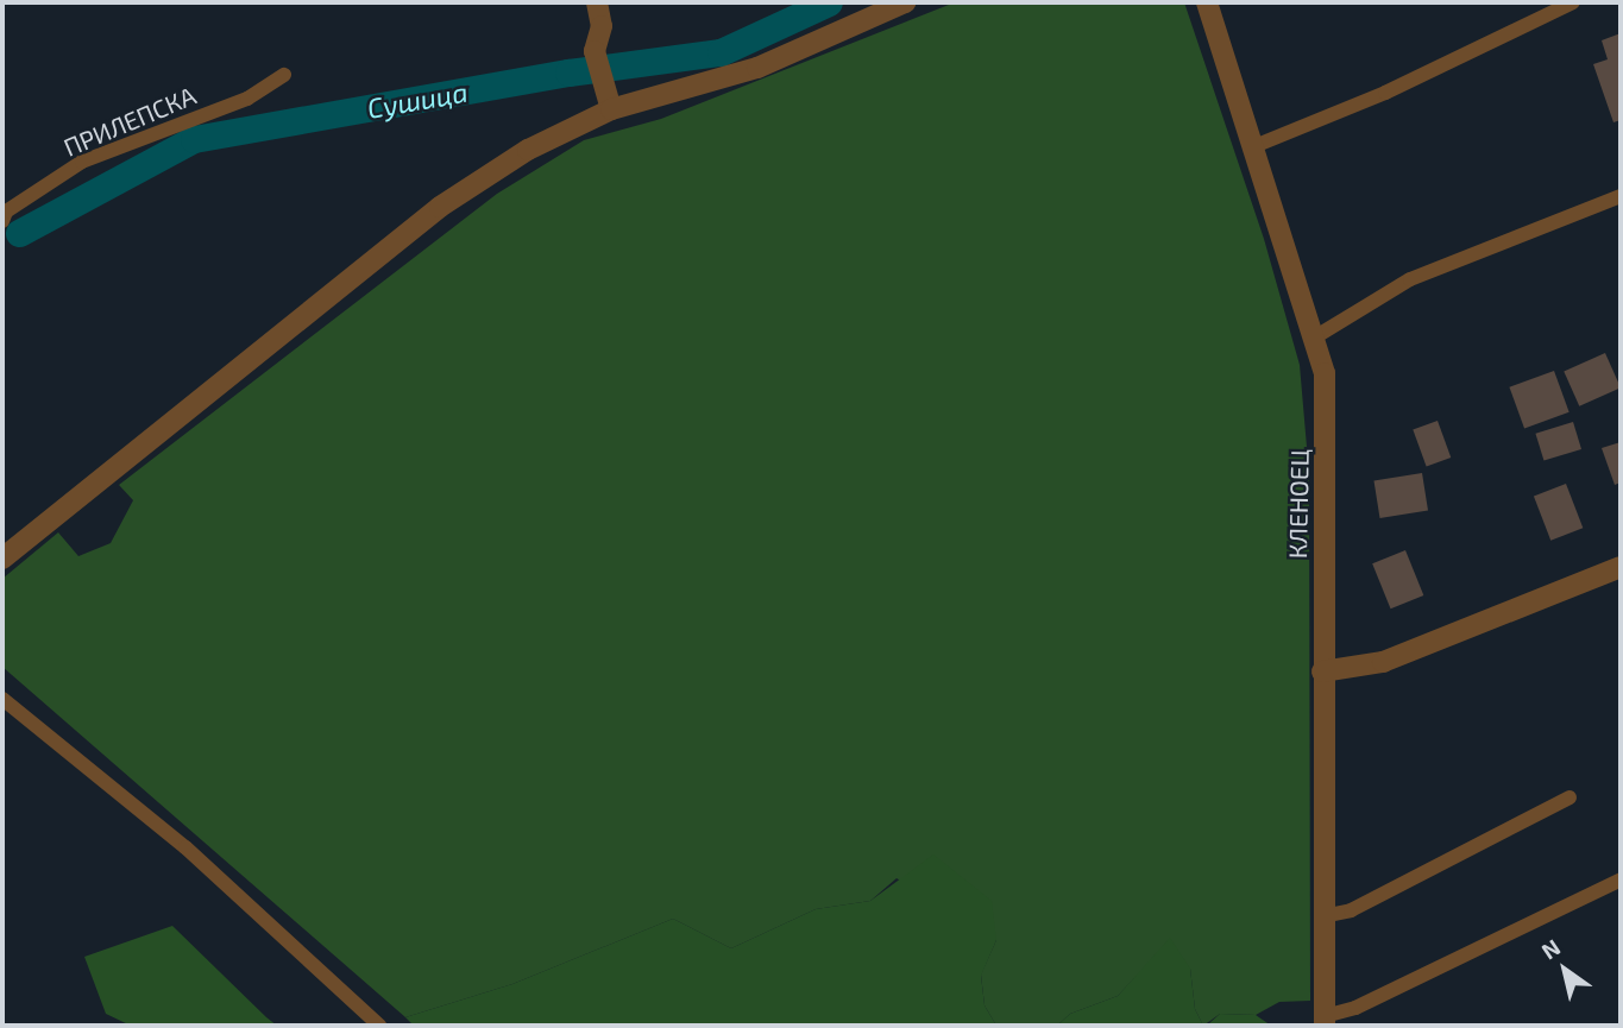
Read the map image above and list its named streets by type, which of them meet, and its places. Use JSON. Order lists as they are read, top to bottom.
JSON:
{
  "streets": {
    "street": ["КЛЕНОЕЦ"],
    "lane": ["ПРИЛЕПСКА"]
  },
  "water": ["Сушица"],
  "north": "top left"
}
